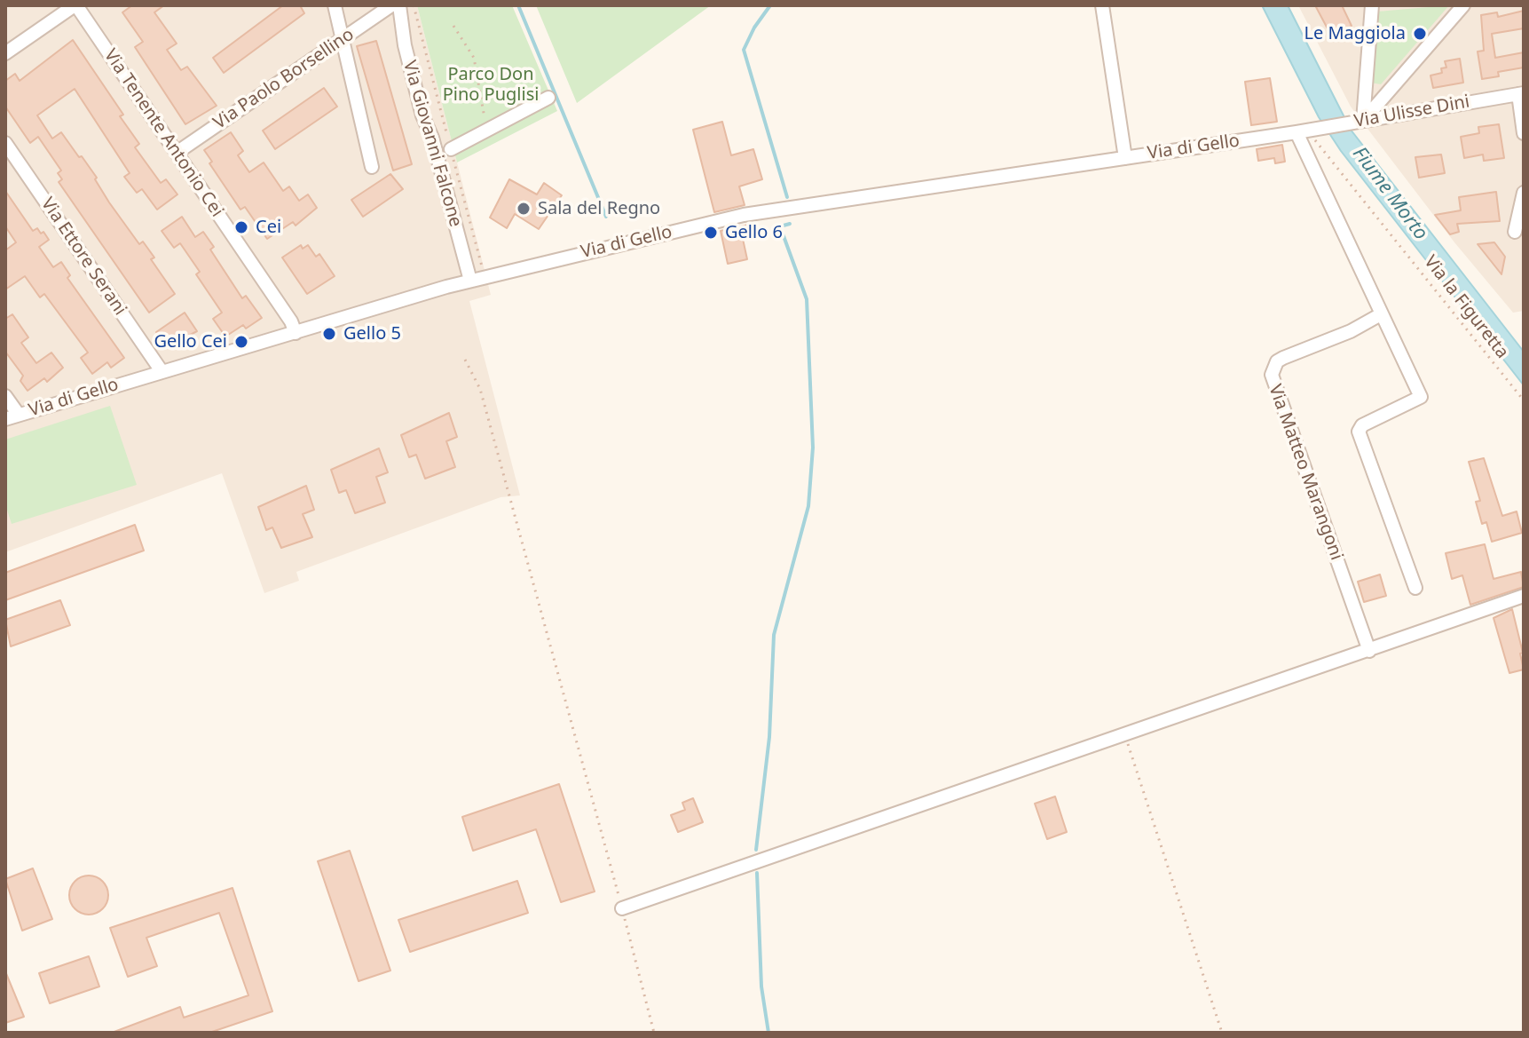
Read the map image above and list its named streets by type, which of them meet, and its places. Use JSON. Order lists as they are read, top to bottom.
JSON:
{
  "streets": {
    "street": [
      "Via Paolo Borsellino",
      "Via Ulisse Dini",
      "Via Tenente Antonio Cei",
      "Via Giovanni Falcone",
      "Via di Gello",
      "Via Ettore Serani",
      "Via Matteo Marangoni"
    ],
    "path": ["Via la Figuretta"]
  },
  "crossings": [
    ["Via Paolo Borsellino", "Via Tenente Antonio Cei"],
    ["Via Ulisse Dini", "Via di Gello"],
    ["Via Ulisse Dini", "Via la Figuretta"],
    ["Via Tenente Antonio Cei", "Via di Gello"],
    ["Via Giovanni Falcone", "Via di Gello"],
    ["Via di Gello", "Via Ettore Serani"],
    ["Via di Gello", "Via la Figuretta"]
  ],
  "water": ["Fiume Morto"],
  "parks": ["Parco Don Pino Puglisi"],
  "places": [
    "Le Maggiola",
    "Sala del Regno",
    "Cei",
    "Gello 6",
    "Gello 5",
    "Gello Cei"
  ]
}
